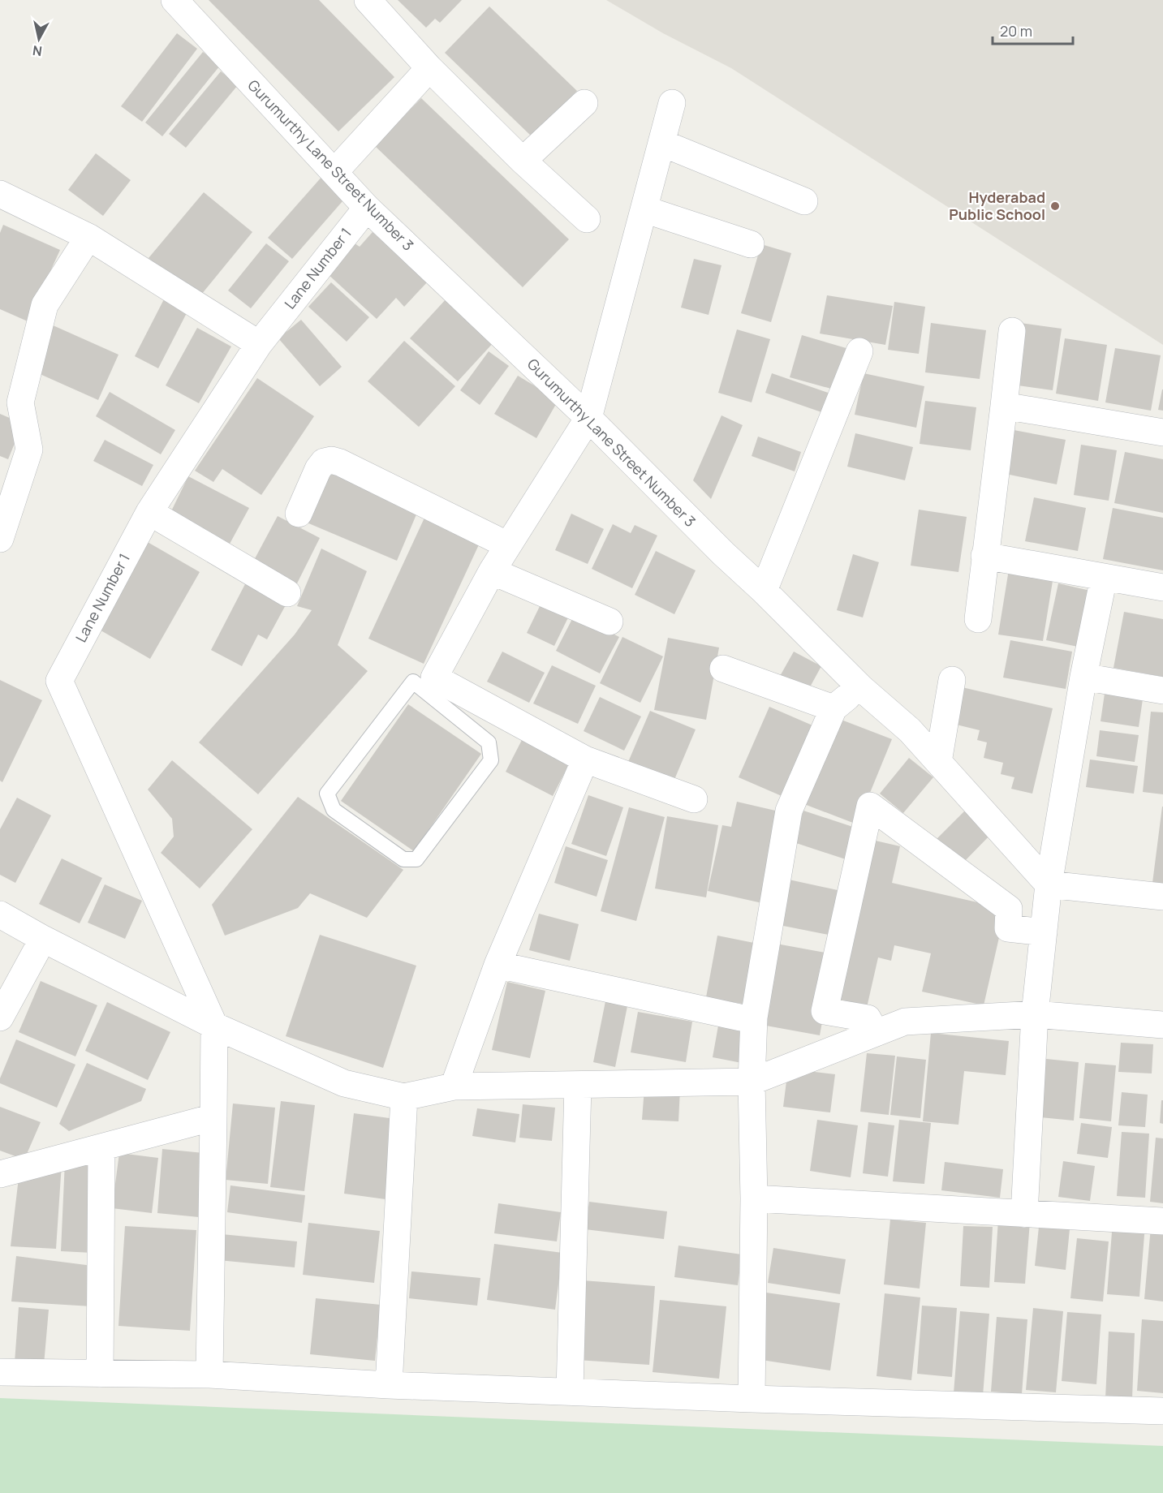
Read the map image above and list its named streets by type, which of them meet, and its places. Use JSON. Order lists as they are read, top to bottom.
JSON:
{
  "streets": {
    "street": ["Gurumurthy Lane Street Number 3", "Lane Number 1"]
  },
  "crossings": [
    ["Gurumurthy Lane Street Number 3", "Lane Number 1"]
  ],
  "places": ["Hyderabad Public School"],
  "scale_bar": "20 m",
  "north": "bottom"
}
